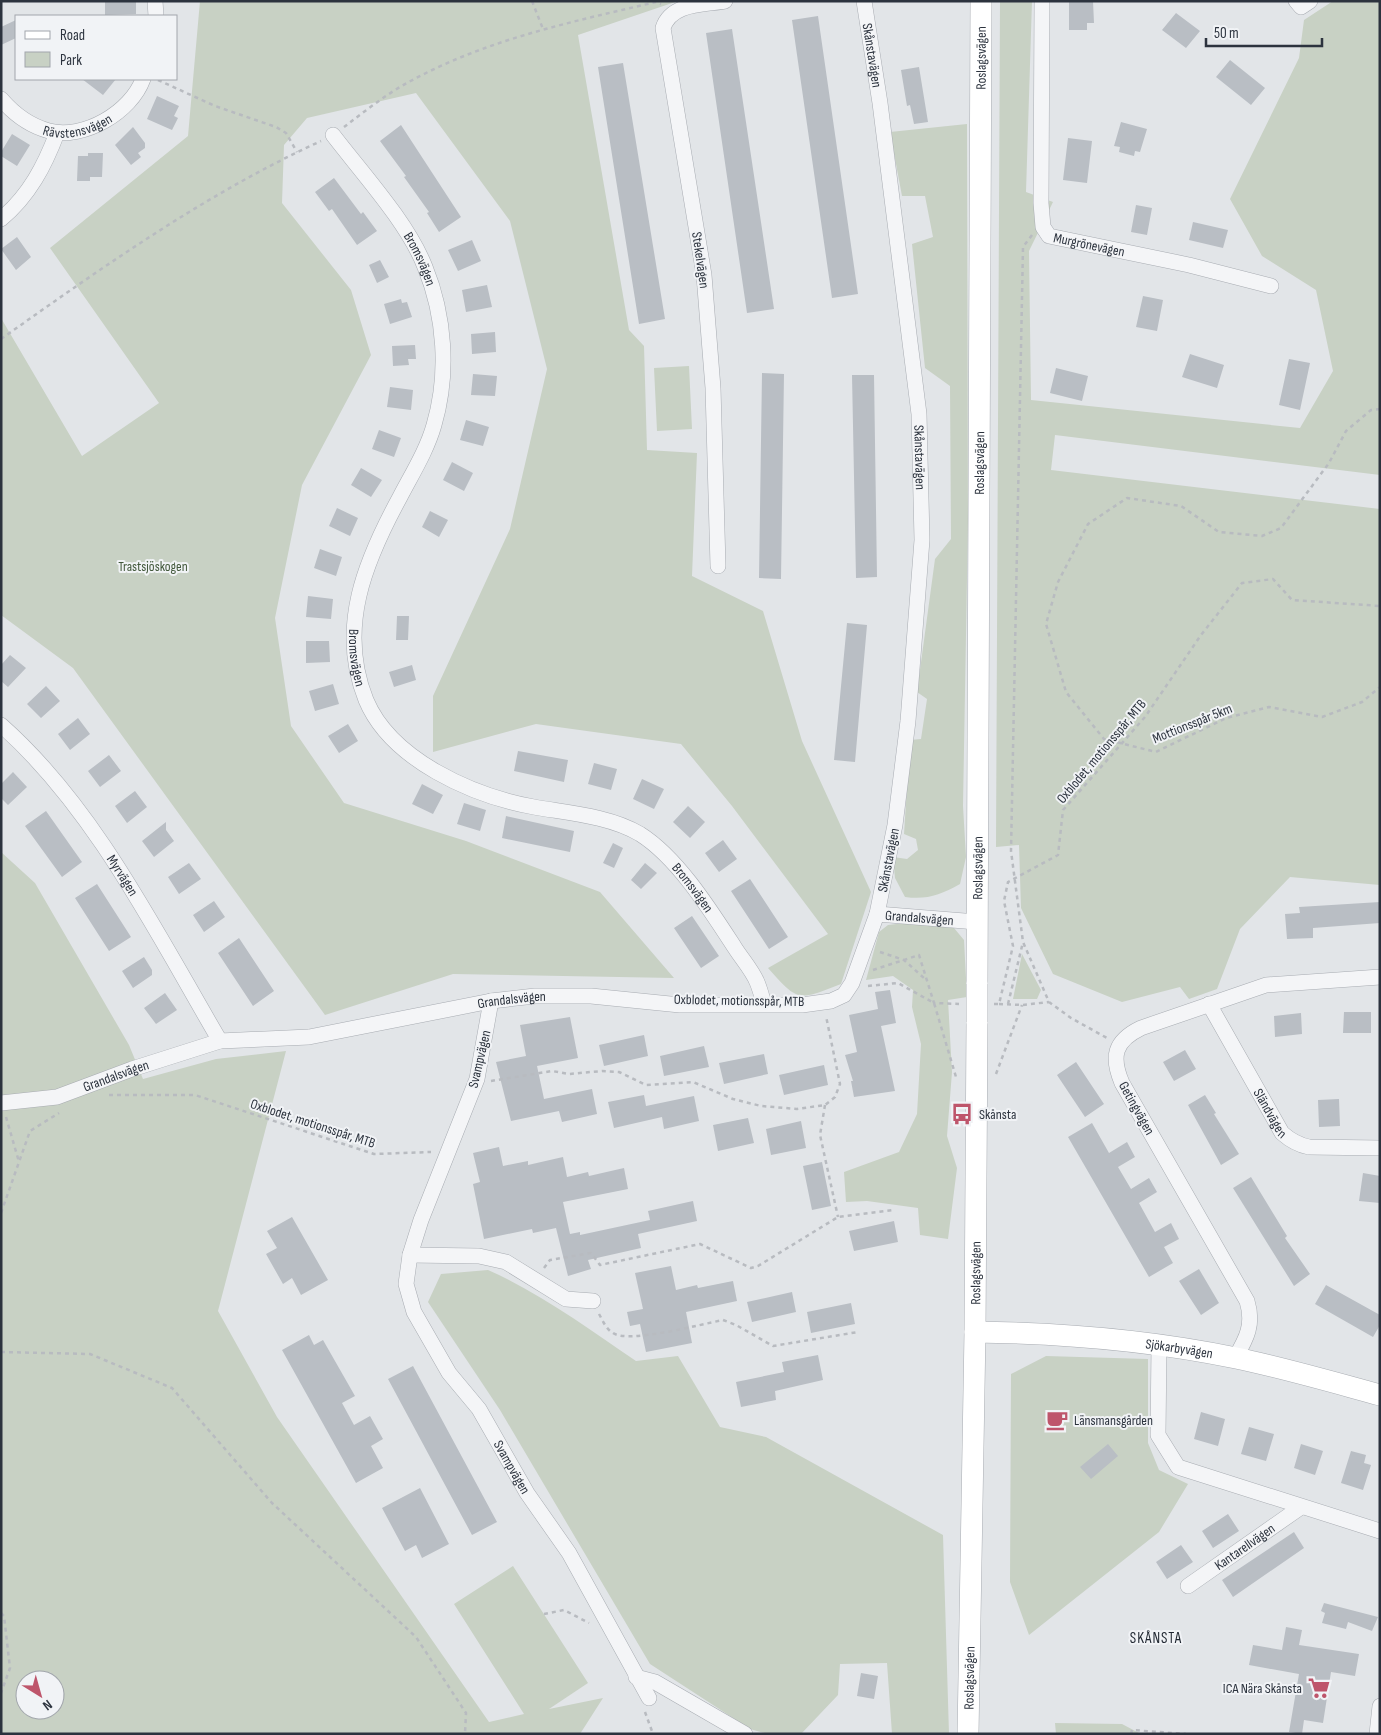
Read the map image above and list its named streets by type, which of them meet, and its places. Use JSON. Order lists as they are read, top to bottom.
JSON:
{
  "streets": {
    "main road": ["Roslagsvägen", "Sjökarbyvägen"],
    "street": [
      "Skånstavägen",
      "Rävstensvägen",
      "Murgrönevägen",
      "Bromsvägen",
      "Stekelvägen",
      "Myrvägen",
      "Grandalsvägen",
      "Svampvägen",
      "Getingvägen",
      "Sländvägen",
      "Kantarellvägen"
    ],
    "path": ["Mottionsspår 5km", "Oxblodet, motionsspår, MTB"]
  },
  "crossings": [
    ["Skånstavägen", "Grandalsvägen"],
    ["Roslagsvägen", "Grandalsvägen"],
    ["Roslagsvägen", "Sjökarbyvägen"],
    ["Bromsvägen", "Grandalsvägen"],
    ["Mottionsspår 5km", "Oxblodet, motionsspår, MTB"],
    ["Oxblodet, motionsspår, MTB", "Svampvägen"],
    ["Myrvägen", "Grandalsvägen"],
    ["Grandalsvägen", "Svampvägen"],
    ["Getingvägen", "Sjökarbyvägen"]
  ],
  "districts": ["SKÅNSTA"],
  "parks": ["Trastsjöskogen"],
  "places": {
    "bus stop": ["Skånsta"],
    "cafe": ["Länsmansgården"],
    "supermarket": ["ICA Nära Skånsta"]
  },
  "legend": ["Road", "Park"],
  "scale_bar": "50 m",
  "north": "bottom right"
}
